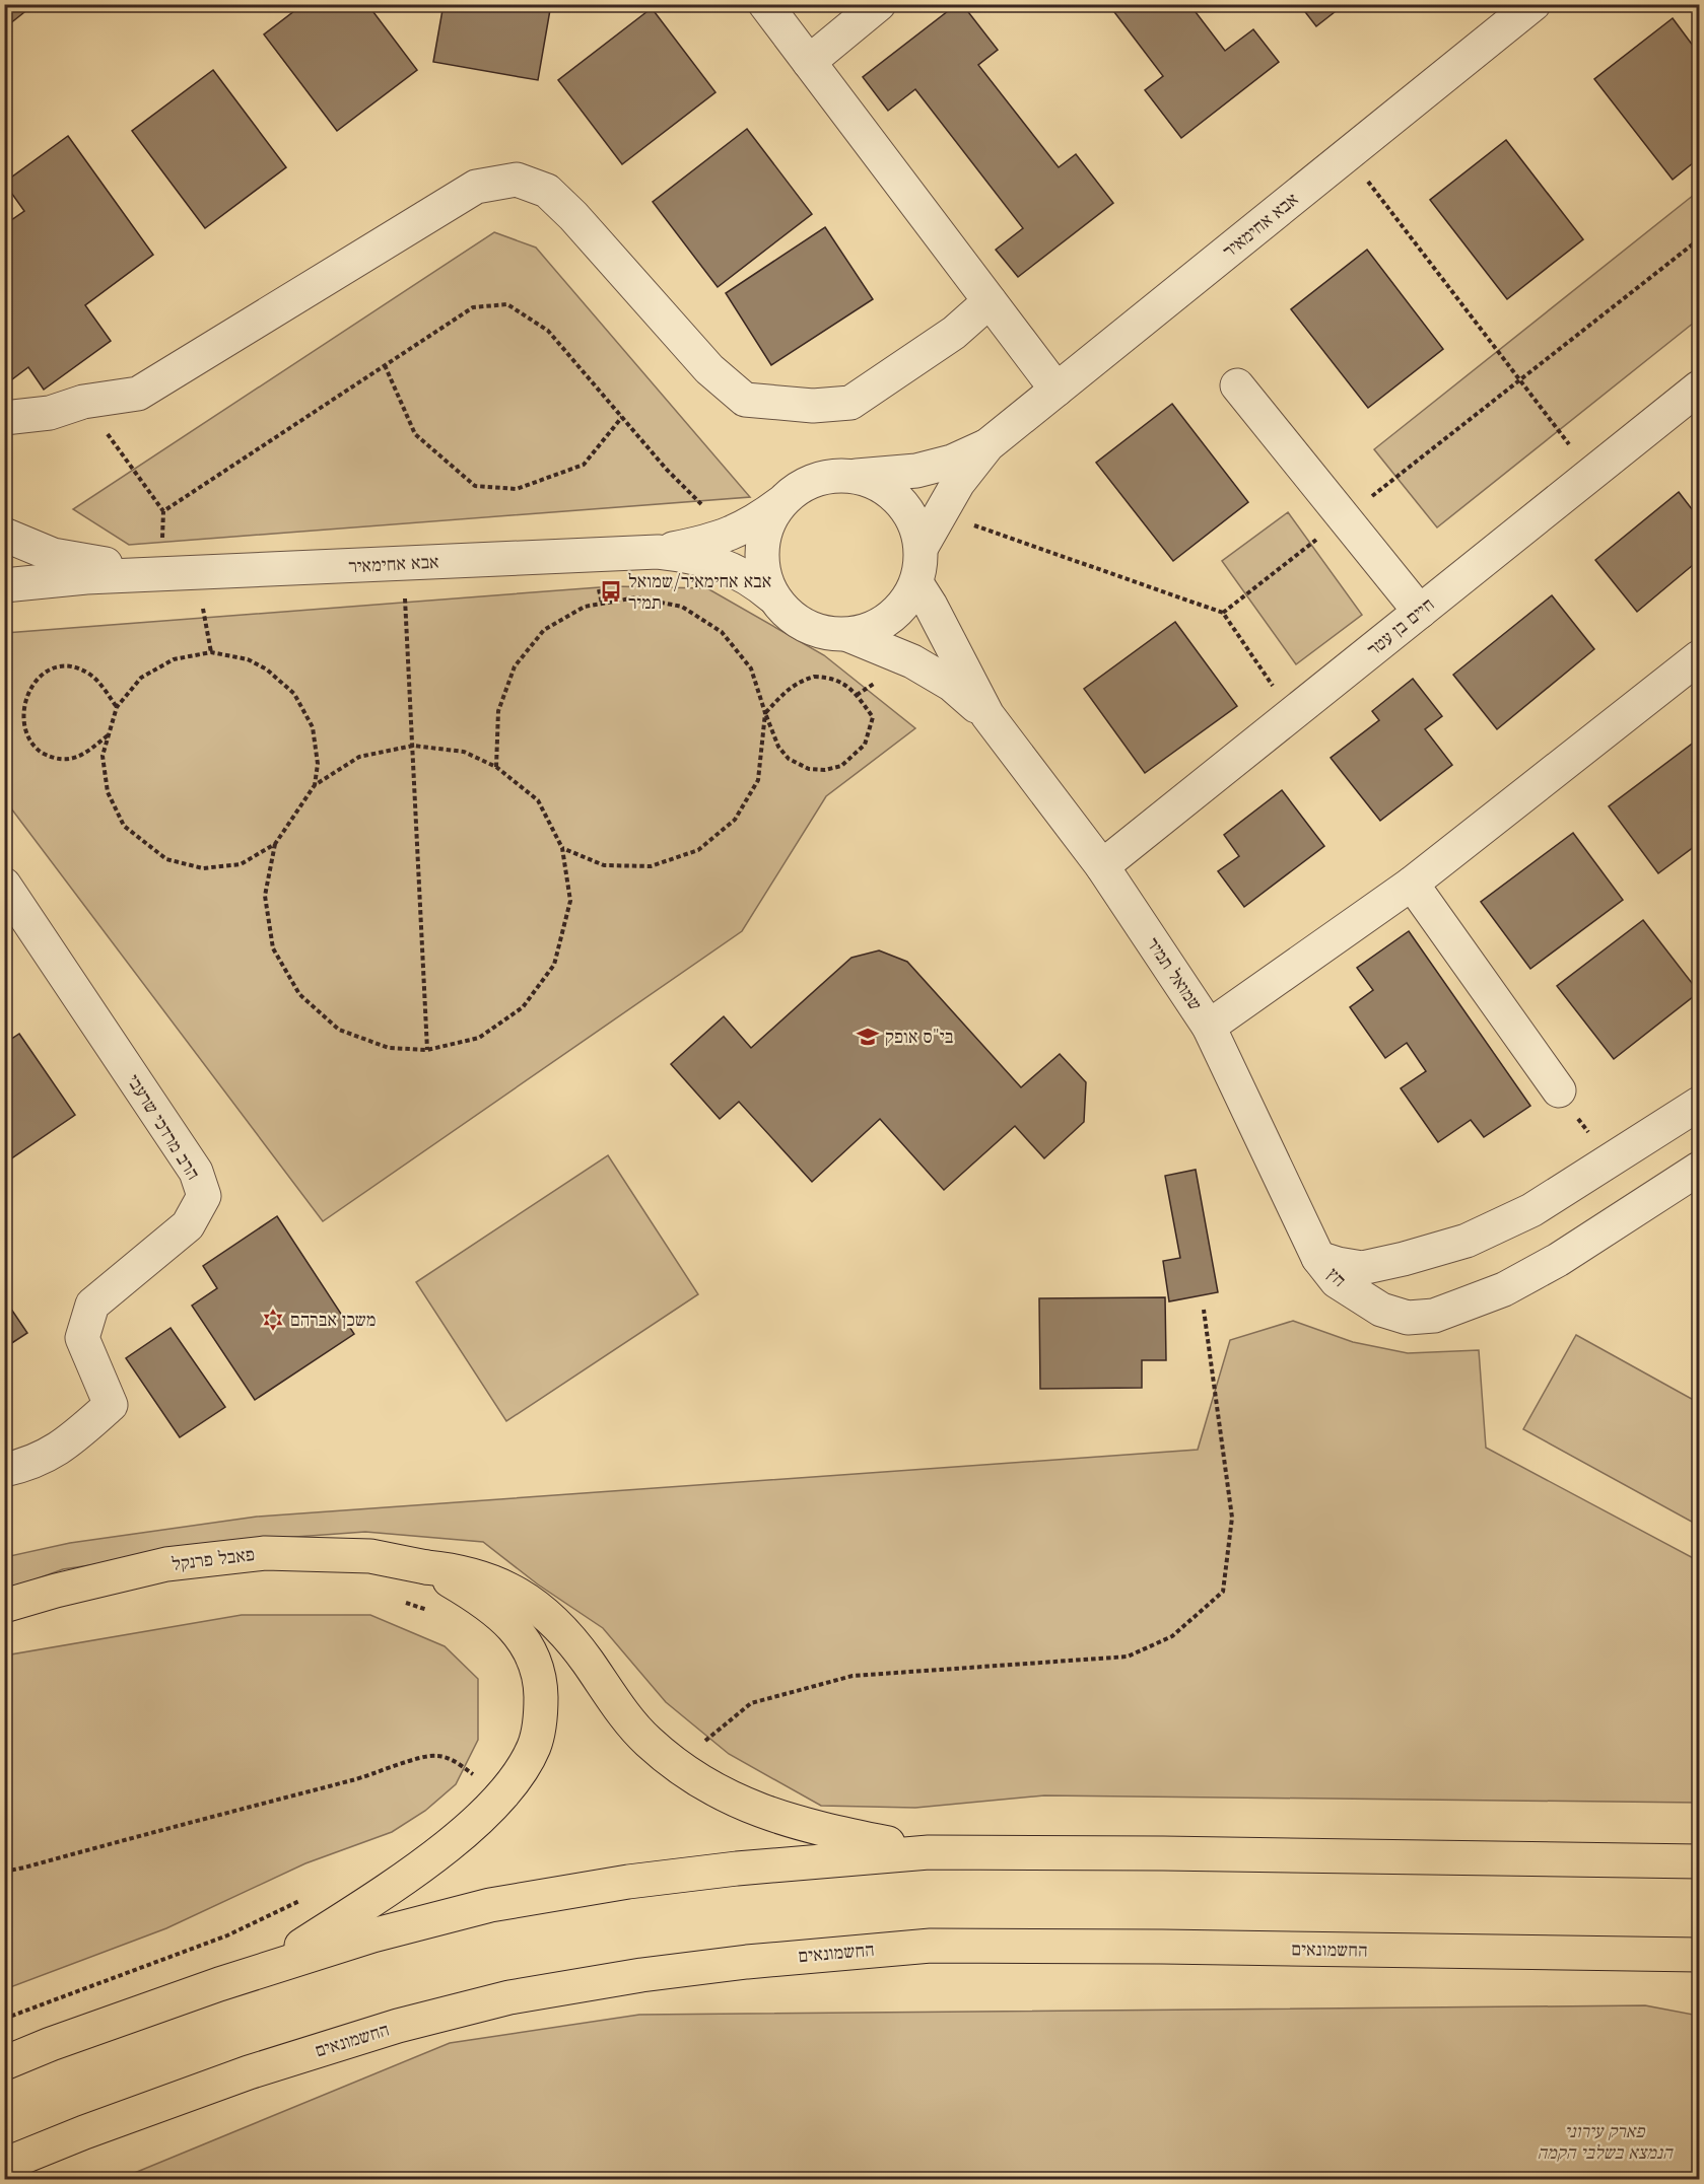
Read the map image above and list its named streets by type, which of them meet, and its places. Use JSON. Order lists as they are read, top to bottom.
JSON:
{
  "streets": {
    "main road": ["פאבל פרנקל", "החשמונאים"],
    "street": [
      "אבא אחימאיר",
      "חיים בן עטר",
      "שמואל תמיר",
      "הרב מרדכי שרעבי",
      "חץ"
    ]
  },
  "crossings": [
    ["אבא אחימאיר", "שמואל תמיר"],
    ["חיים בן עטר", "שמואל תמיר"],
    ["שמואל תמיר", "חץ"]
  ],
  "parks": ["פארק עירוני הנמצא בשלבי הקמה"],
  "places": {
    "bus stop": ["אבא אחימאיר/שמואל תמיר"],
    "school or university": ["בי\"ס אופק"],
    "synagogue": ["משכן אברהם"]
  }
}
